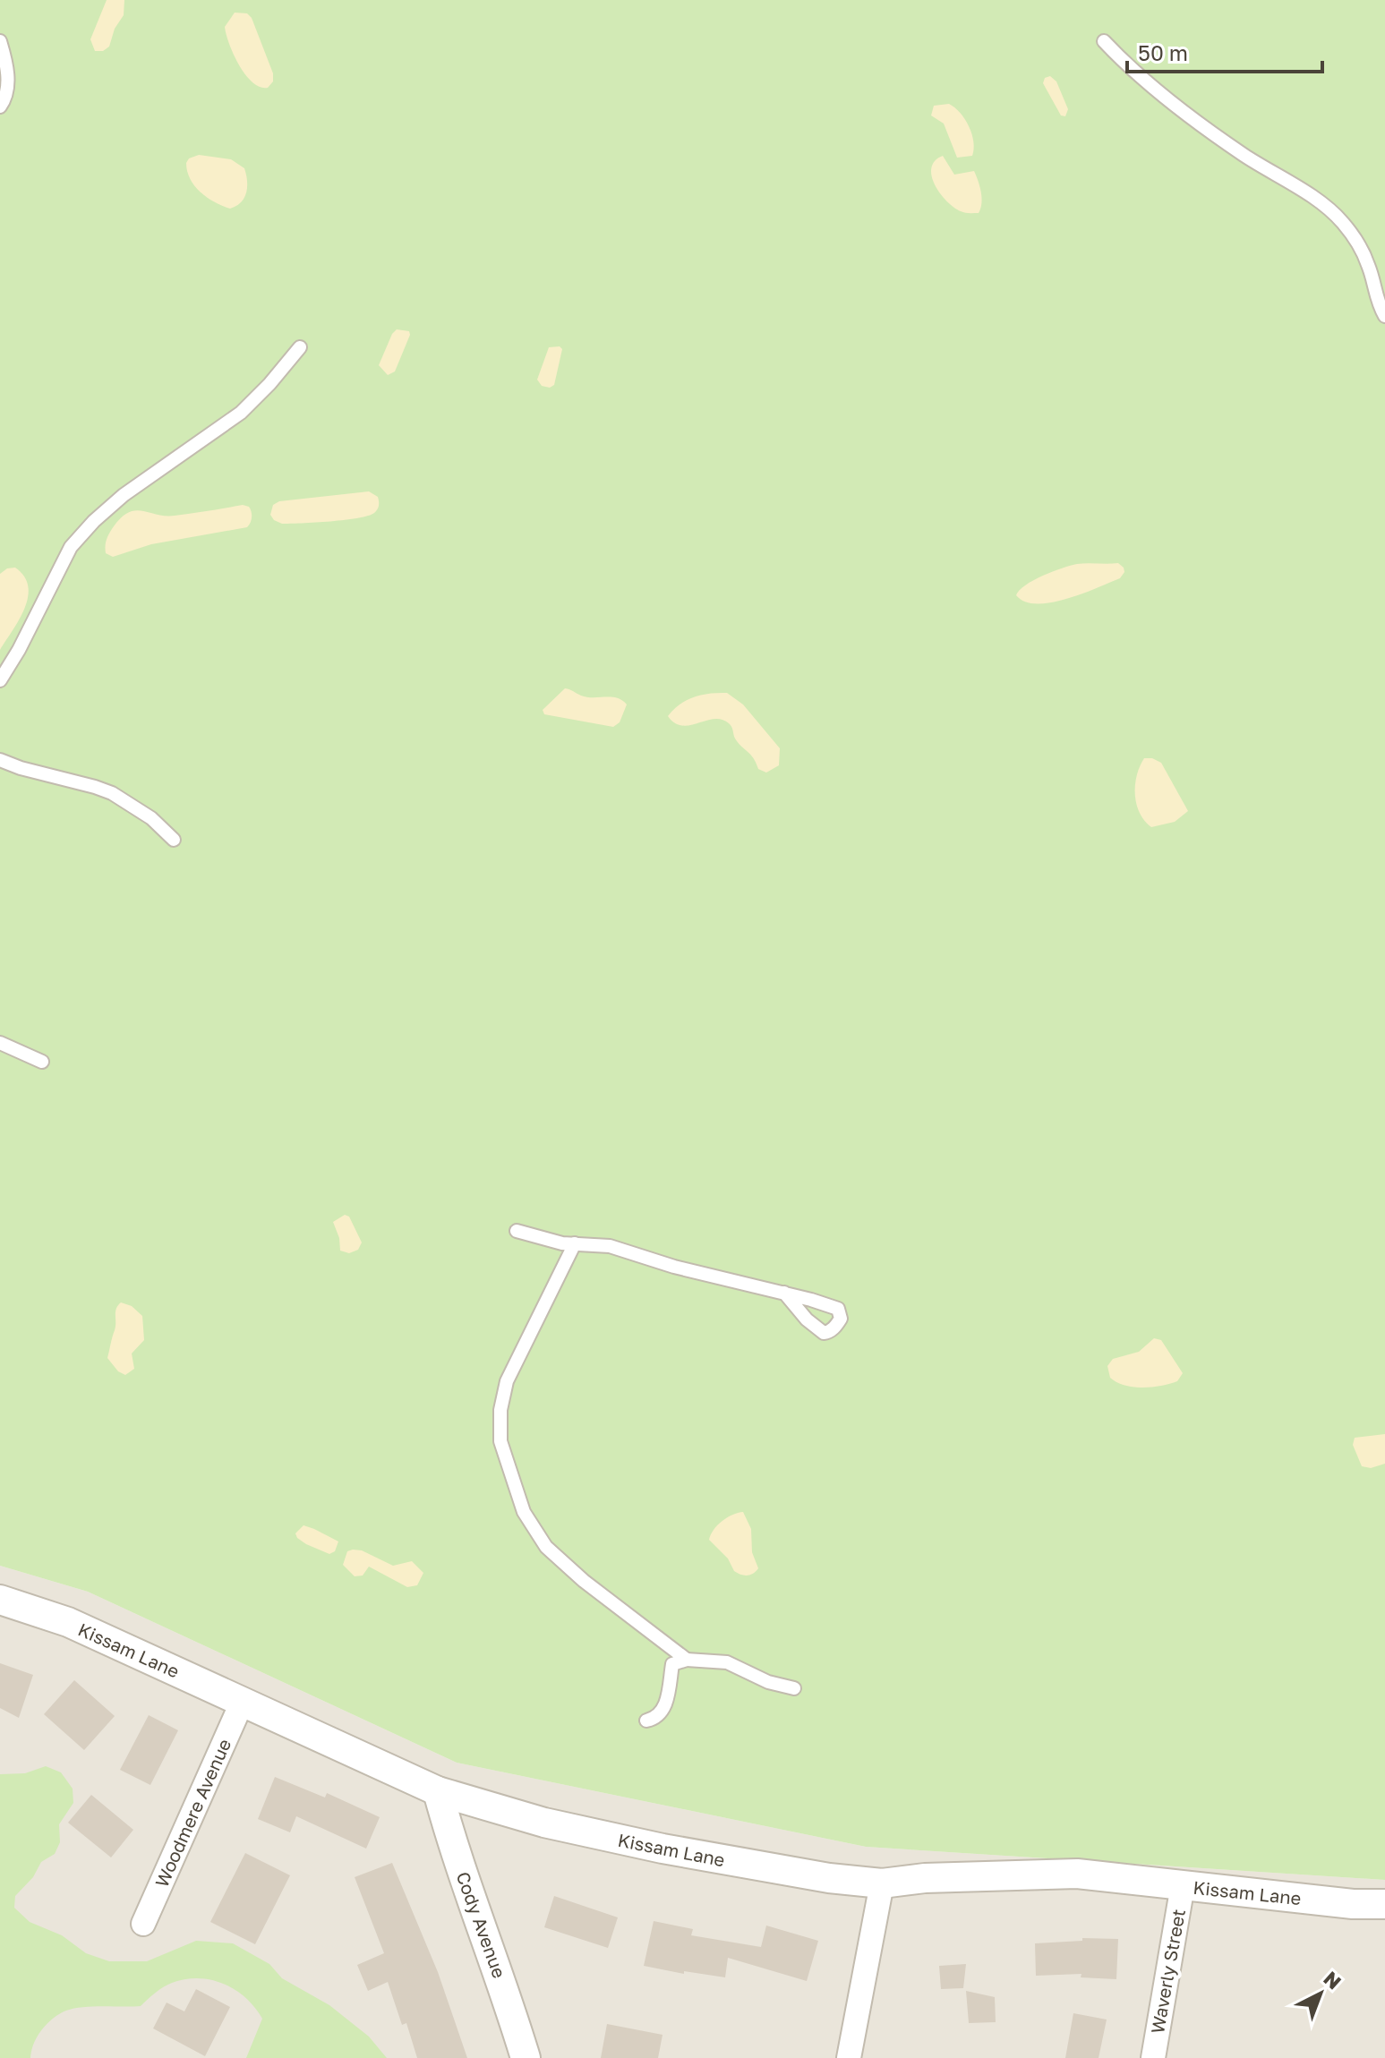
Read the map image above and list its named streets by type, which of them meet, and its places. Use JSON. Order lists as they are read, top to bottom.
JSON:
{
  "streets": {
    "street": [
      "Kissam Lane",
      "Woodmere Avenue",
      "Cody Avenue",
      "Waverly Street"
    ]
  },
  "crossings": [
    ["Kissam Lane", "Woodmere Avenue"],
    ["Kissam Lane", "Cody Avenue"],
    ["Kissam Lane", "Waverly Street"]
  ],
  "scale_bar": "50 m",
  "north": "top right"
}
